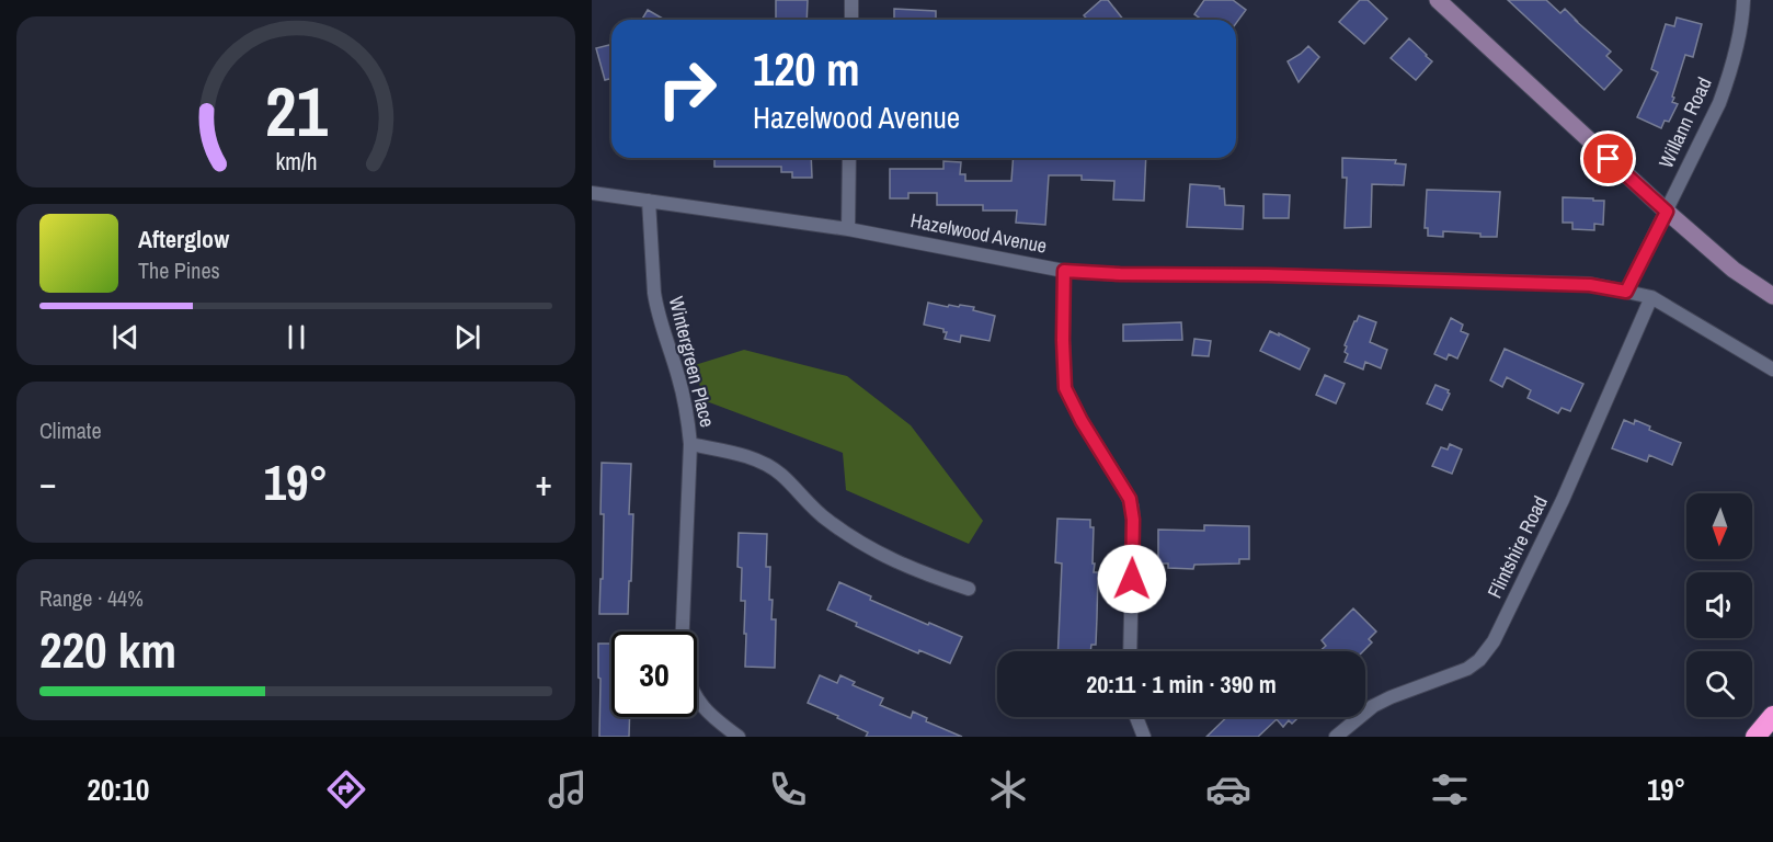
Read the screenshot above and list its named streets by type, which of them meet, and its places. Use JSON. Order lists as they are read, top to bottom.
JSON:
{
  "streets": {
    "street": [
      "Willann Road",
      "Hazelwood Avenue",
      "Wintergreen Place",
      "Flintshire Road"
    ]
  },
  "crossings": [
    ["Willann Road", "Hazelwood Avenue"],
    ["Hazelwood Avenue", "Wintergreen Place"],
    ["Hazelwood Avenue", "Flintshire Road"]
  ],
  "north": "bottom",
  "page": {
    "turn": ["120 m", "Hazelwood Avenue"],
    "song": ["Afterglow", "The Pines"],
    "tile": [
      "Climate",
      ["Range · 44%", "220 km"]
    ],
    "heat": ["−", "19°", "+"],
    "limit": "30",
    "trip": "20:11 · 1 min · 390 m",
    "tabs": ["20:10", "19°"],
    "gauge": ["21", "km/h"]
  }
}
